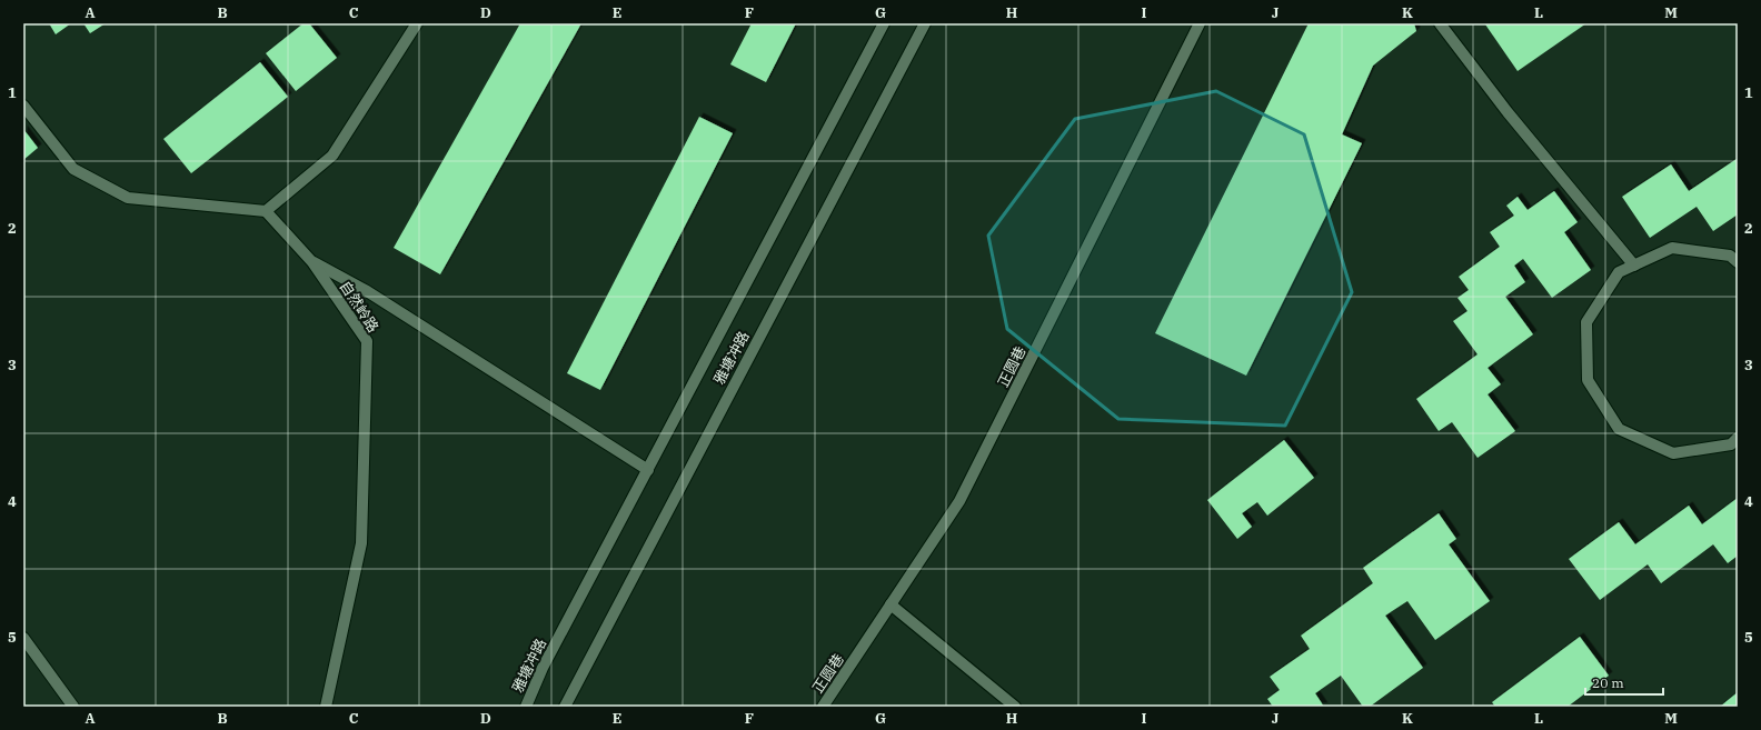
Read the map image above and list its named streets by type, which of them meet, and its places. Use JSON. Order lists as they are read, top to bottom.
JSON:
{
  "streets": {
    "street": ["自然岭路", "雅塘冲路", "正圆巷"]
  },
  "scale_bar": "20 m",
  "grid": {
    "columns": [
      "A",
      "B",
      "C",
      "D",
      "E",
      "F",
      "G",
      "H",
      "I",
      "J",
      "K",
      "L",
      "M"
    ],
    "rows": [
      "1",
      "2",
      "3",
      "4",
      "5"
    ]
  }
}
